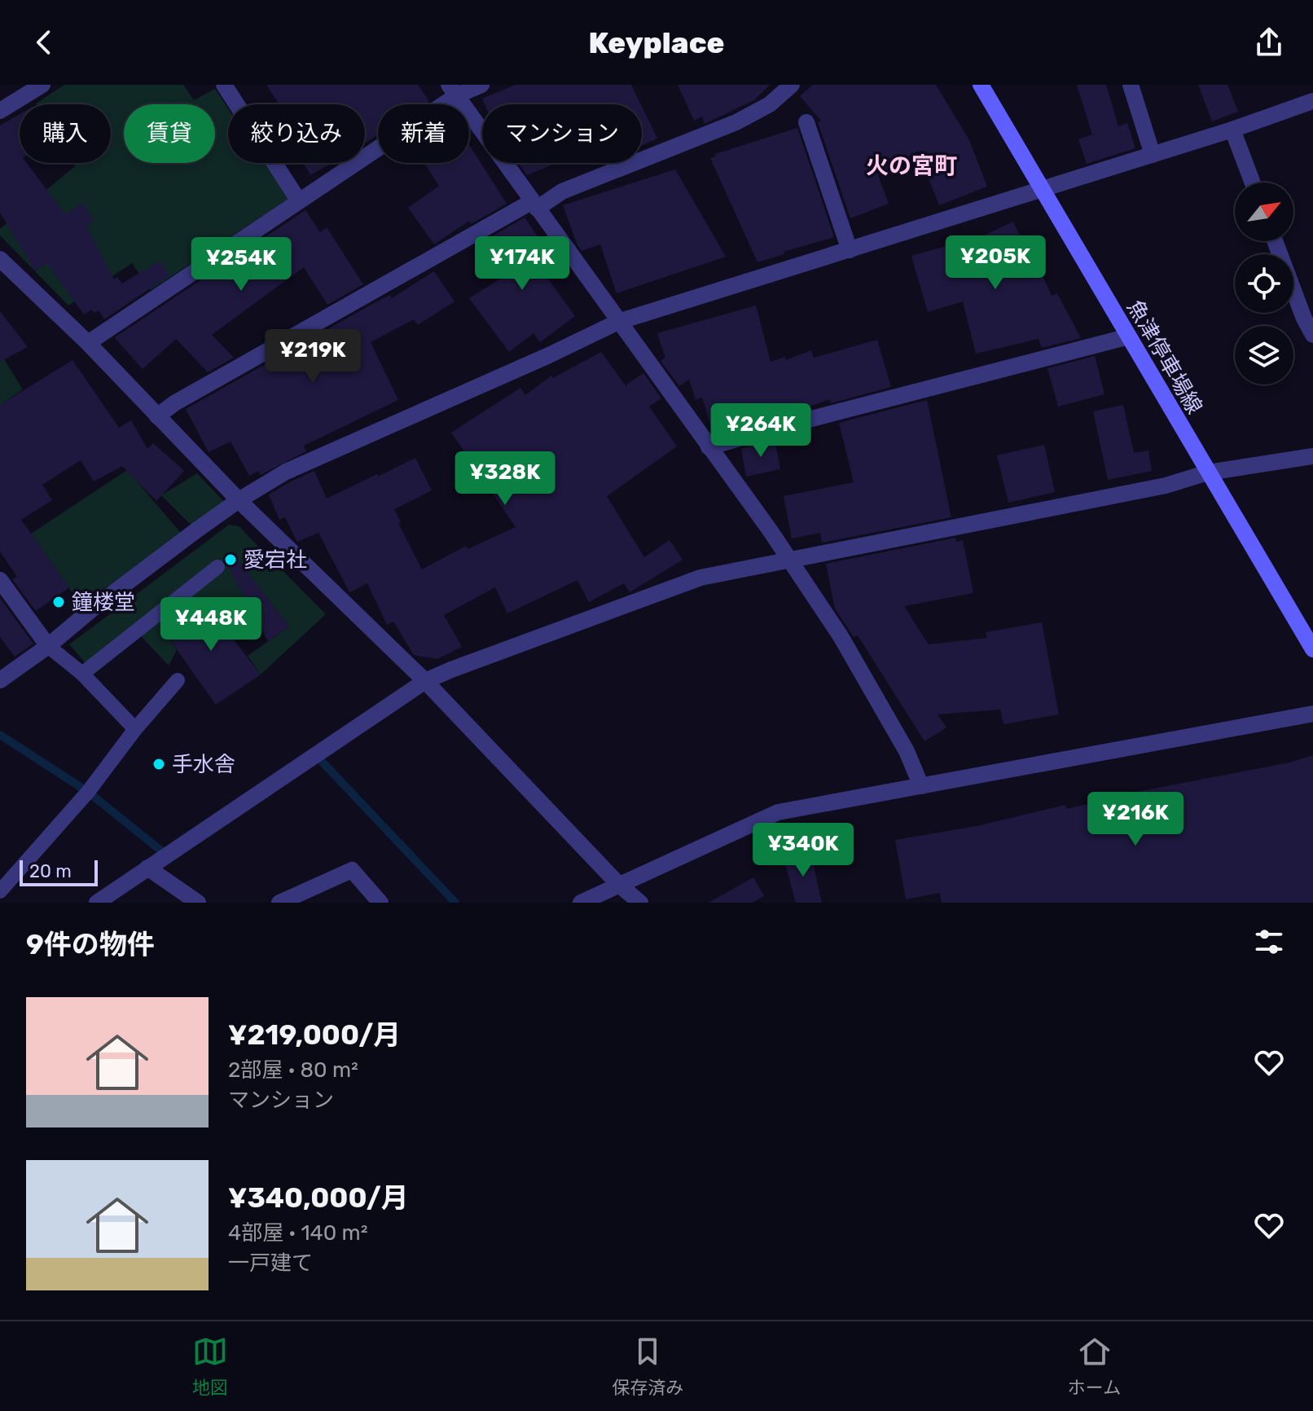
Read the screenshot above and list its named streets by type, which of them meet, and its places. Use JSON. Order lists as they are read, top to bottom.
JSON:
{
  "streets": {
    "main road": ["魚津停車場線"]
  },
  "districts": ["火の宮町"],
  "places": ["愛宕社", "鐘楼堂", "手水舎"],
  "scale_bar": "20 m",
  "north": "top right",
  "page": {
    "header": "Keyplace",
    "chip": [
      "購入",
      "賃貸",
      "絞り込み",
      "新着",
      "マンション"
    ],
    "price": [
      "¥205K",
      "¥174K",
      "¥254K",
      "¥219K",
      "¥264K",
      "¥328K",
      "¥448K",
      "¥216K",
      "¥340K"
    ],
    "scale": "20 m",
    "heading": "9件の物件",
    "list": [
      {
        "name": "¥219,000/月",
        "note": "2部屋 · 80 m² · マンション"
      },
      {
        "name": "¥340,000/月",
        "note": "4部屋 · 140 m² · 一戸建て"
      }
    ],
    "tabs": ["地図", "保存済み", "ホーム"]
  }
}
